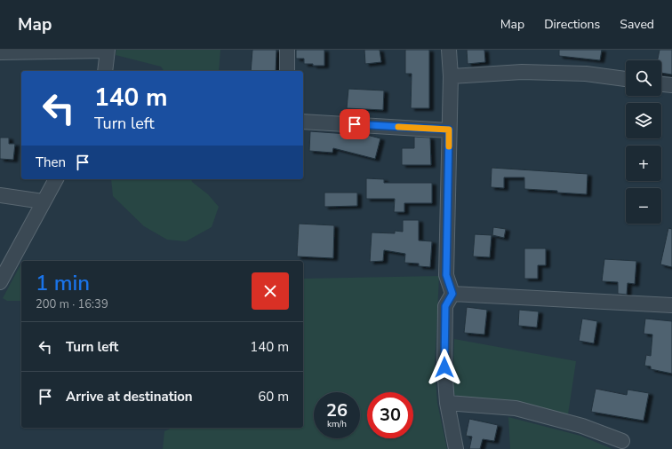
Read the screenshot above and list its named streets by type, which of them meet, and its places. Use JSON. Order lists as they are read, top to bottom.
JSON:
{
  "page": {
    "header": "Map",
    "nav": ["Map", "Directions", "Saved"],
    "map_buttons": ["+", "−"],
    "turn": ["140 m", "Turn left"],
    "then": "Then",
    "heading": ["1 min", "200 m · 16:39"],
    "list": [
      {
        "name": "Turn left",
        "value": "140 m"
      },
      {
        "name": "Arrive at destination",
        "value": "60 m"
      }
    ],
    "speed": "26 km/h",
    "limit": "30"
  }
}
